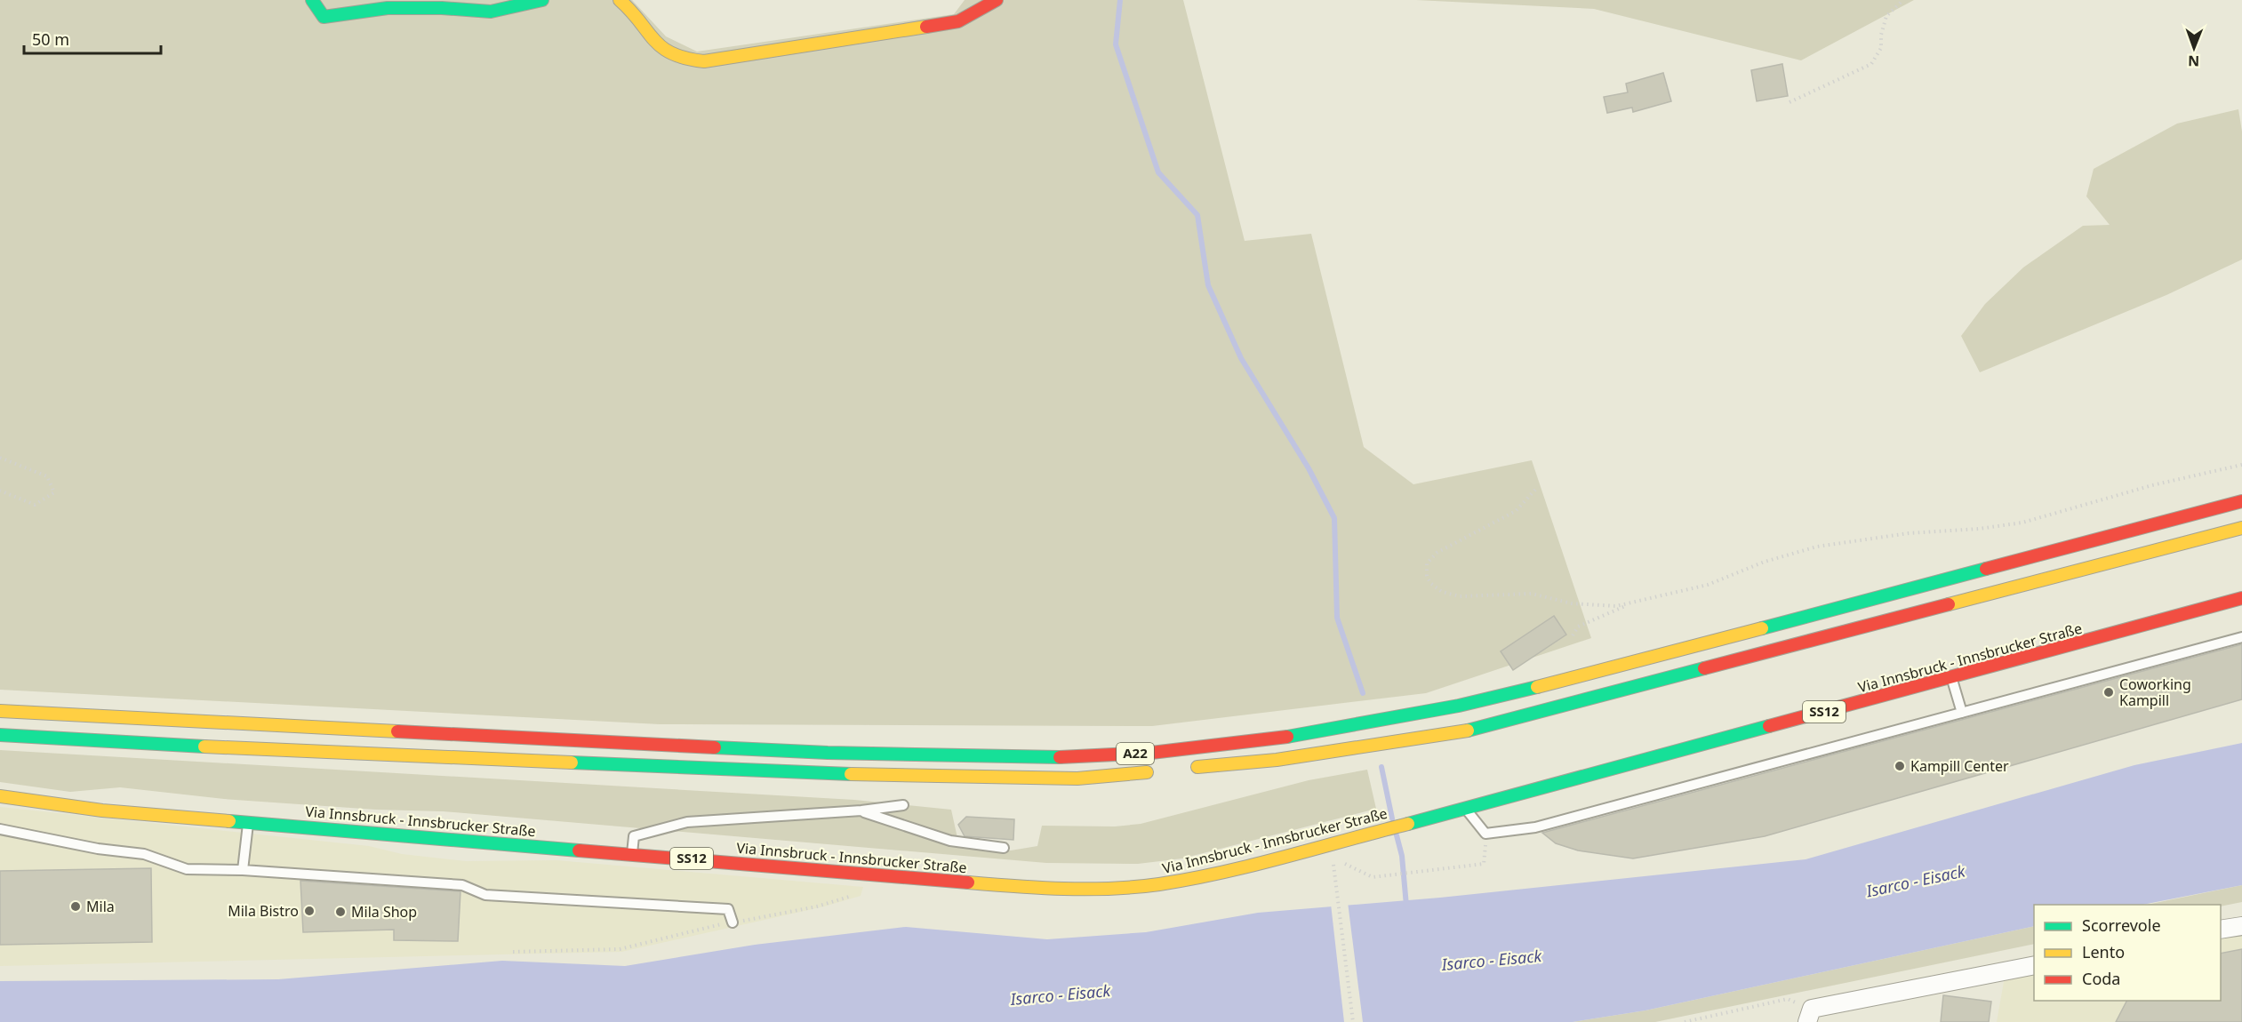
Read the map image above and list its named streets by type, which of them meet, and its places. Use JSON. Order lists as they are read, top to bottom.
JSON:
{
  "streets": {
    "main road": ["Via Innsbruck - Innsbrucker Straße", "SS12", "A22"]
  },
  "water": ["Isarco - Eisack"],
  "places": [
    "Coworking Kampill",
    "Kampill Center",
    "Mila",
    "Mila Bistro",
    "Mila Shop"
  ],
  "legend": ["Scorrevole", "Lento", "Coda"],
  "scale_bar": "50 m",
  "north": "bottom"
}
